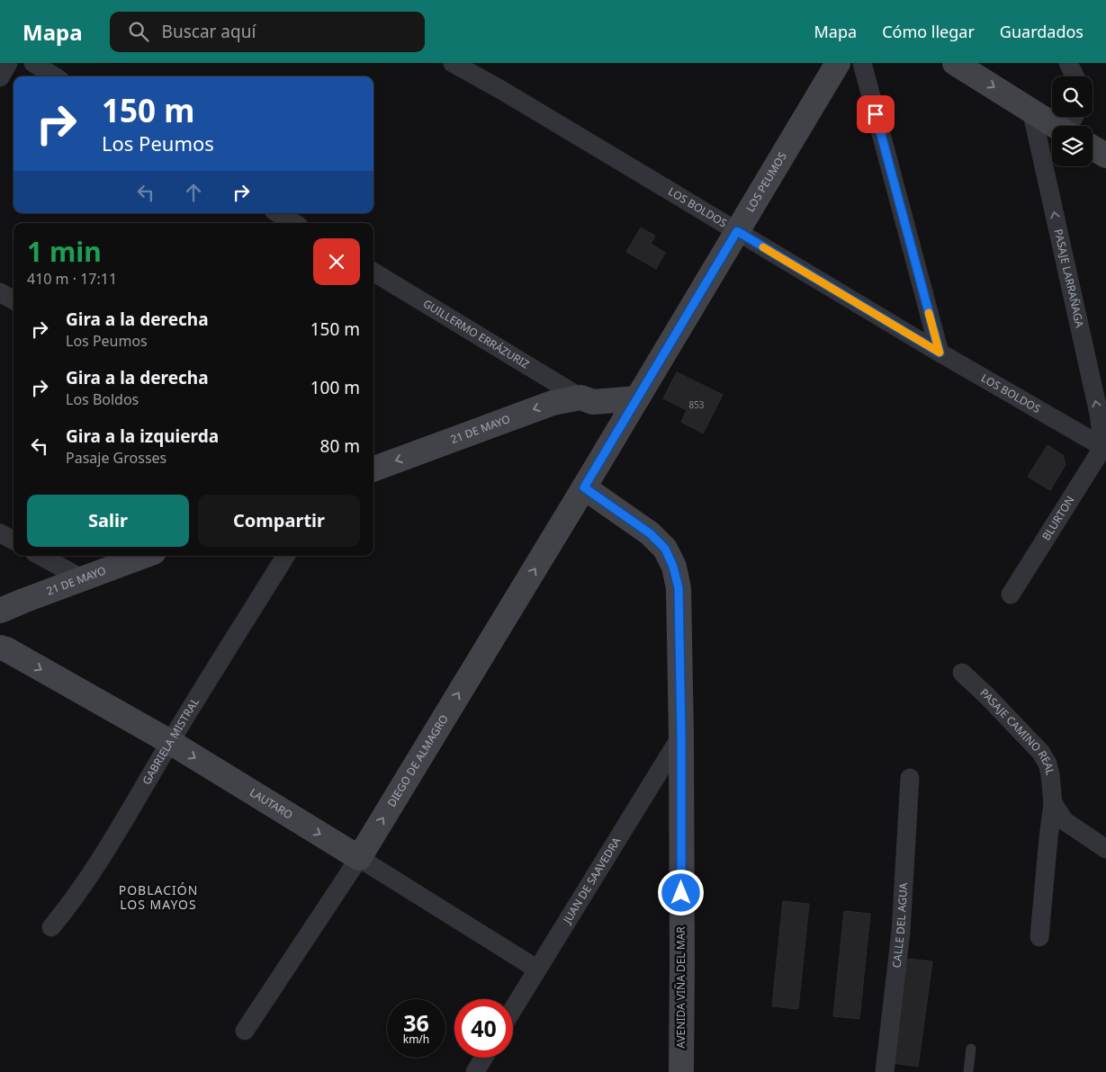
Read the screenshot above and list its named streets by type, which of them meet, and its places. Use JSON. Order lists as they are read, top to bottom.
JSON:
{
  "streets": {
    "street": [
      "LOS PEUMOS",
      "LOS BOLDOS",
      "PASAJE LARRAÑAGA",
      "GUILLERMO ERRÁZURIZ",
      "21 DE MAYO",
      "BLURTON",
      "PASAJE CAMINO REAL",
      "GABRIELA MISTRAL",
      "DIEGO DE ALMAGRO",
      "LAUTARO",
      "JUAN DE SAAVEDRA",
      "CALLE DEL AGUA",
      "AVENIDA VIÑA DEL MAR"
    ]
  },
  "crossings": [
    ["LOS PEUMOS", "LOS BOLDOS"],
    ["LOS PEUMOS", "21 DE MAYO"],
    ["LOS PEUMOS", "DIEGO DE ALMAGRO"],
    ["LOS PEUMOS", "AVENIDA VIÑA DEL MAR"],
    ["LOS BOLDOS", "PASAJE LARRAÑAGA"],
    ["LOS BOLDOS", "BLURTON"],
    ["PASAJE LARRAÑAGA", "BLURTON"],
    ["GUILLERMO ERRÁZURIZ", "21 DE MAYO"],
    ["GABRIELA MISTRAL", "LAUTARO"],
    ["DIEGO DE ALMAGRO", "LAUTARO"],
    ["DIEGO DE ALMAGRO", "AVENIDA VIÑA DEL MAR"],
    ["LAUTARO", "JUAN DE SAAVEDRA"],
    ["JUAN DE SAAVEDRA", "AVENIDA VIÑA DEL MAR"]
  ],
  "one_way": ["21 DE MAYO", "DIEGO DE ALMAGRO", "LAUTARO"],
  "districts": ["POBLACIÓN LOS MAYOS"],
  "house_numbers": ["853"],
  "page": {
    "header": "Mapa",
    "search": "Buscar aquí",
    "nav": ["Mapa", "Cómo llegar", "Guardados"],
    "turn": ["150 m", "Los Peumos"],
    "heading": ["1 min", "410 m · 17:11"],
    "list": [
      {
        "name": "Gira a la derecha",
        "note": "Los Peumos",
        "value": "150 m"
      },
      {
        "name": "Gira a la derecha",
        "note": "Los Boldos",
        "value": "100 m"
      },
      {
        "name": "Gira a la izquierda",
        "note": "Pasaje Grosses",
        "value": "80 m"
      }
    ],
    "buttons": ["Salir", "Compartir"],
    "speed": "36 km/h",
    "limit": "40"
  }
}
